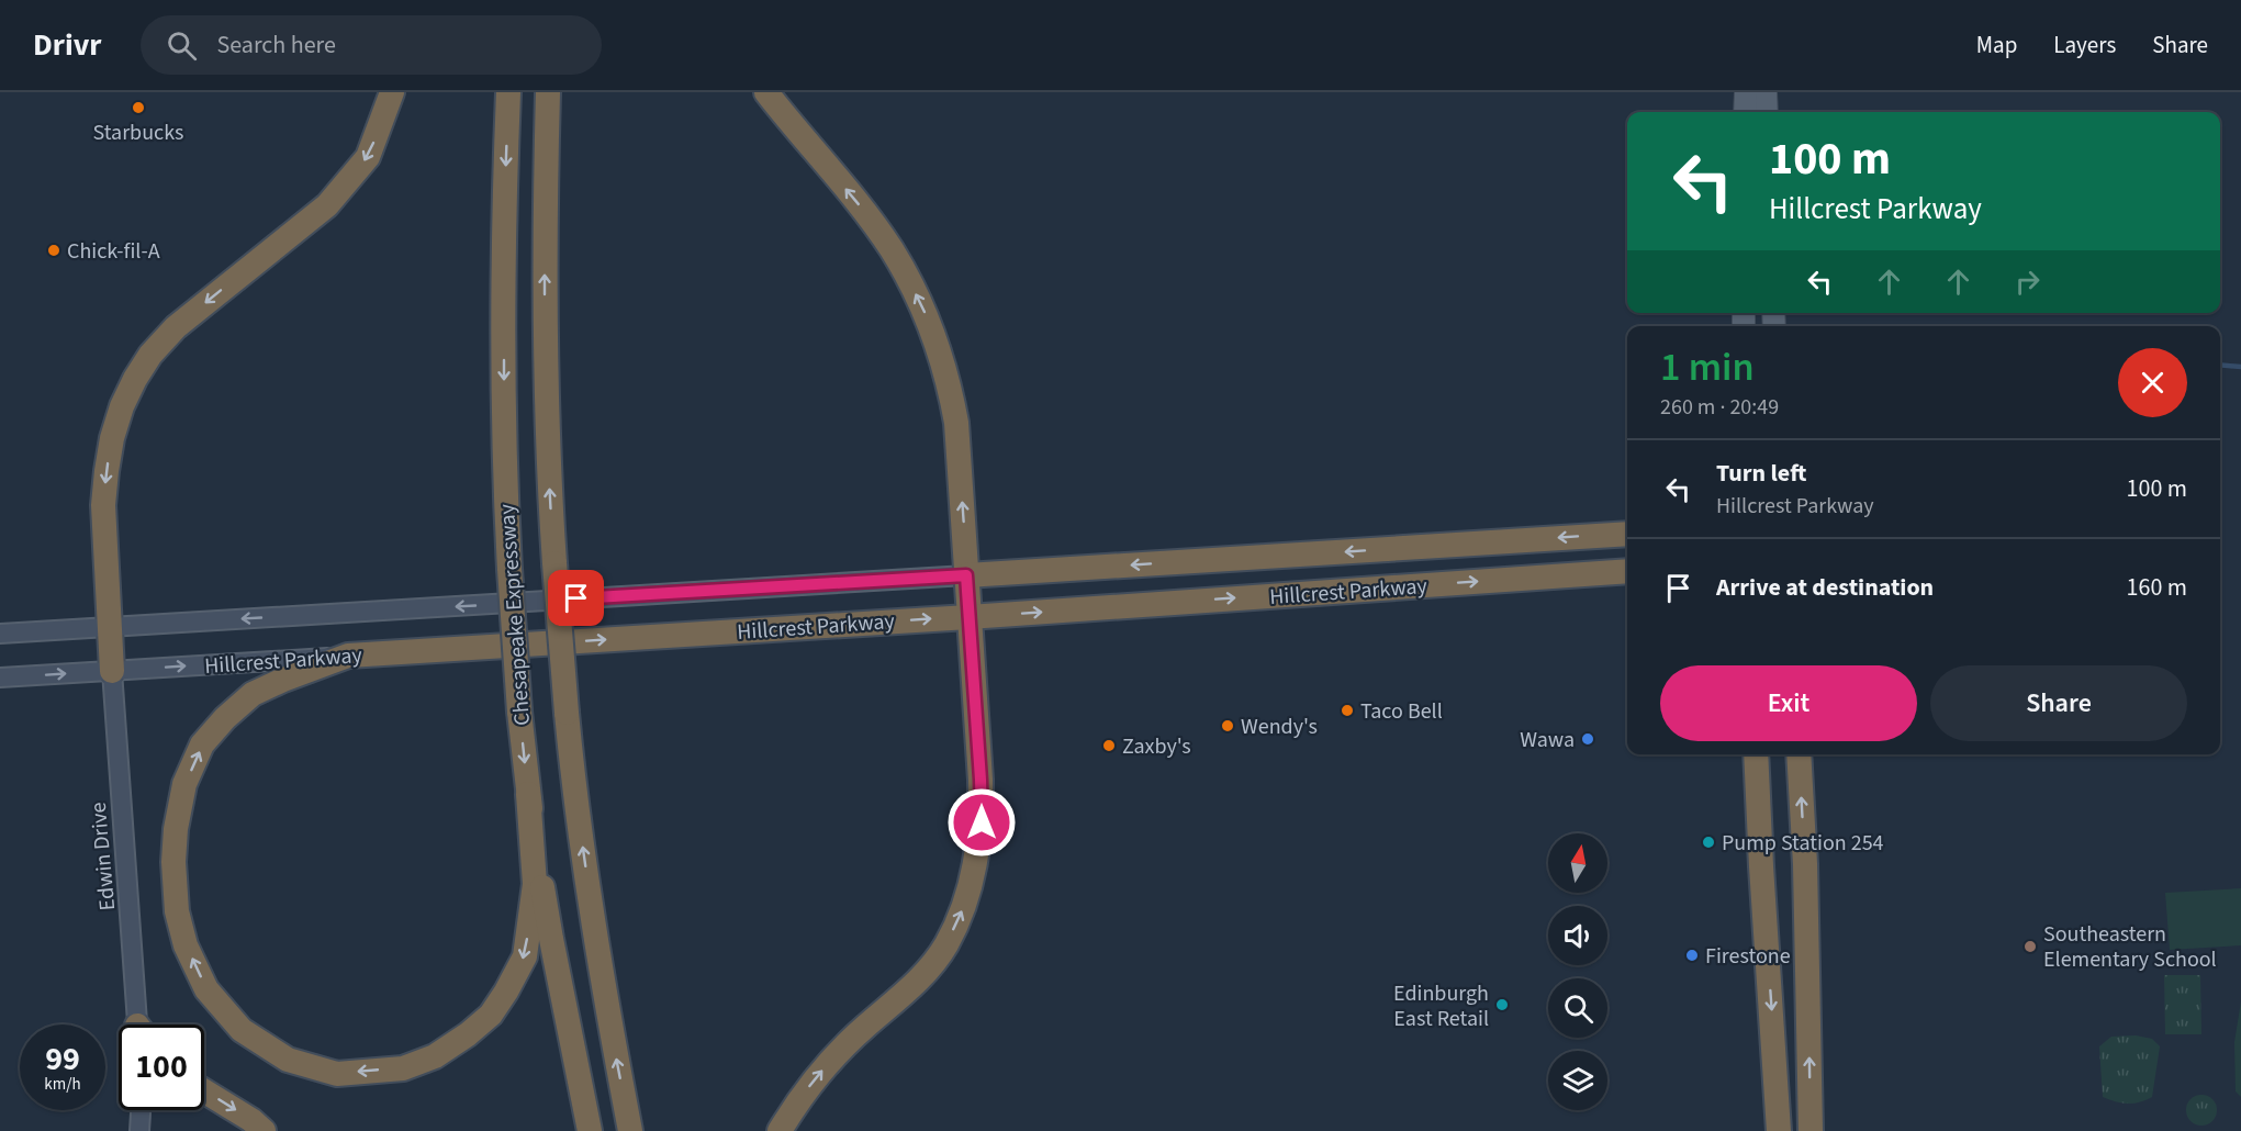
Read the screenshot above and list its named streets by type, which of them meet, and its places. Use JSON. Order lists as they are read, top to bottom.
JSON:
{
  "streets": {
    "highway": ["Hillcrest Parkway", "Chesapeake Expressway"],
    "main road": ["Edwin Drive"]
  },
  "crossings": [
    ["Hillcrest Parkway", "Edwin Drive"]
  ],
  "places": [
    "Starbucks",
    "Chick-fil-A",
    "Taco Bell",
    "Wendy's",
    "Wawa",
    "Zaxby's",
    "Pump Station 254",
    "Southeastern Elementary School",
    "Firestone",
    "Edinburgh East Retail"
  ],
  "north": "top",
  "page": {
    "header": "Drivr",
    "search": "Search here",
    "nav": ["Map", "Layers", "Share"],
    "turn": ["100 m", "Hillcrest Parkway"],
    "heading": ["1 min", "260 m · 20:49"],
    "list": [
      {
        "name": "Turn left",
        "note": "Hillcrest Parkway",
        "value": "100 m"
      },
      {
        "name": "Arrive at destination",
        "value": "160 m"
      }
    ],
    "buttons": ["Exit", "Share"],
    "speed": "99 km/h",
    "limit": "100"
  }
}
